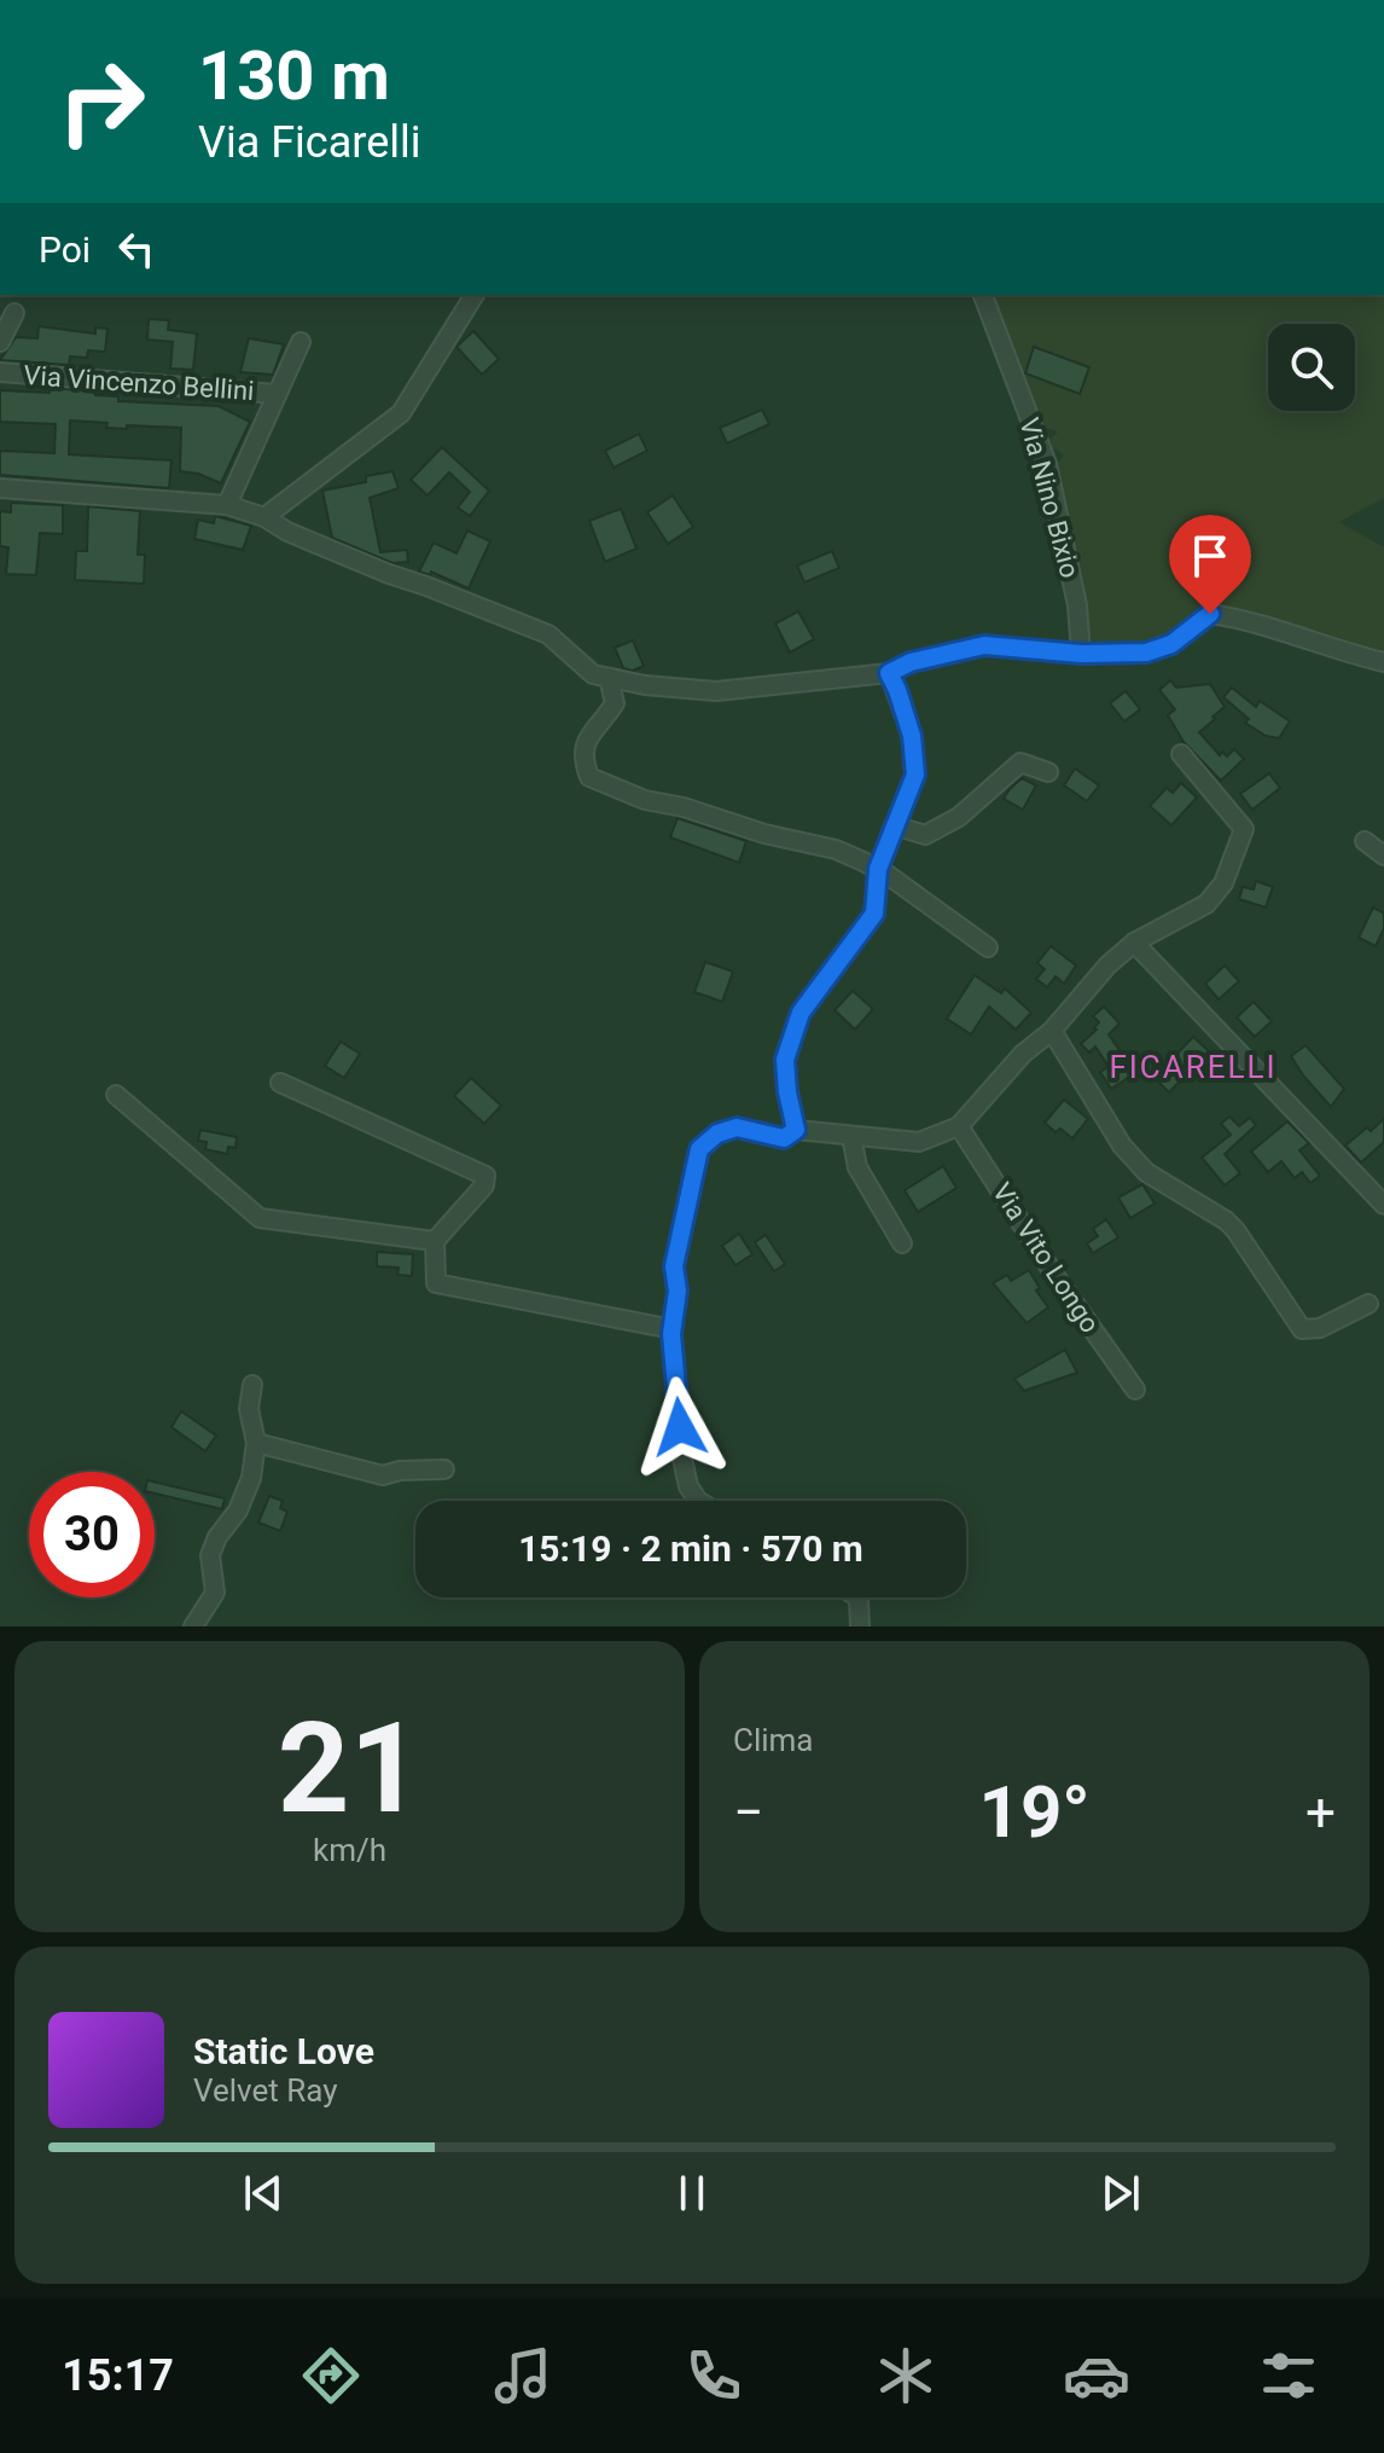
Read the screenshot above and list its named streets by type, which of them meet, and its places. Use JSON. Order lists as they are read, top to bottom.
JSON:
{
  "streets": {
    "street": ["Via Vincenzo Bellini", "Via Nino Bixio", "Via Vito Longo"]
  },
  "districts": ["FICARELLI"],
  "page": {
    "turn": ["130 m", "Via Ficarelli"],
    "then": "Poi",
    "limit": "30",
    "trip": "15:19 · 2 min · 570 m",
    "tile": [
      ["21", "km/h"],
      "Clima"
    ],
    "heat": ["−", "19°", "+"],
    "song": ["Static Love", "Velvet Ray"],
    "tabs": "15:17"
  }
}
